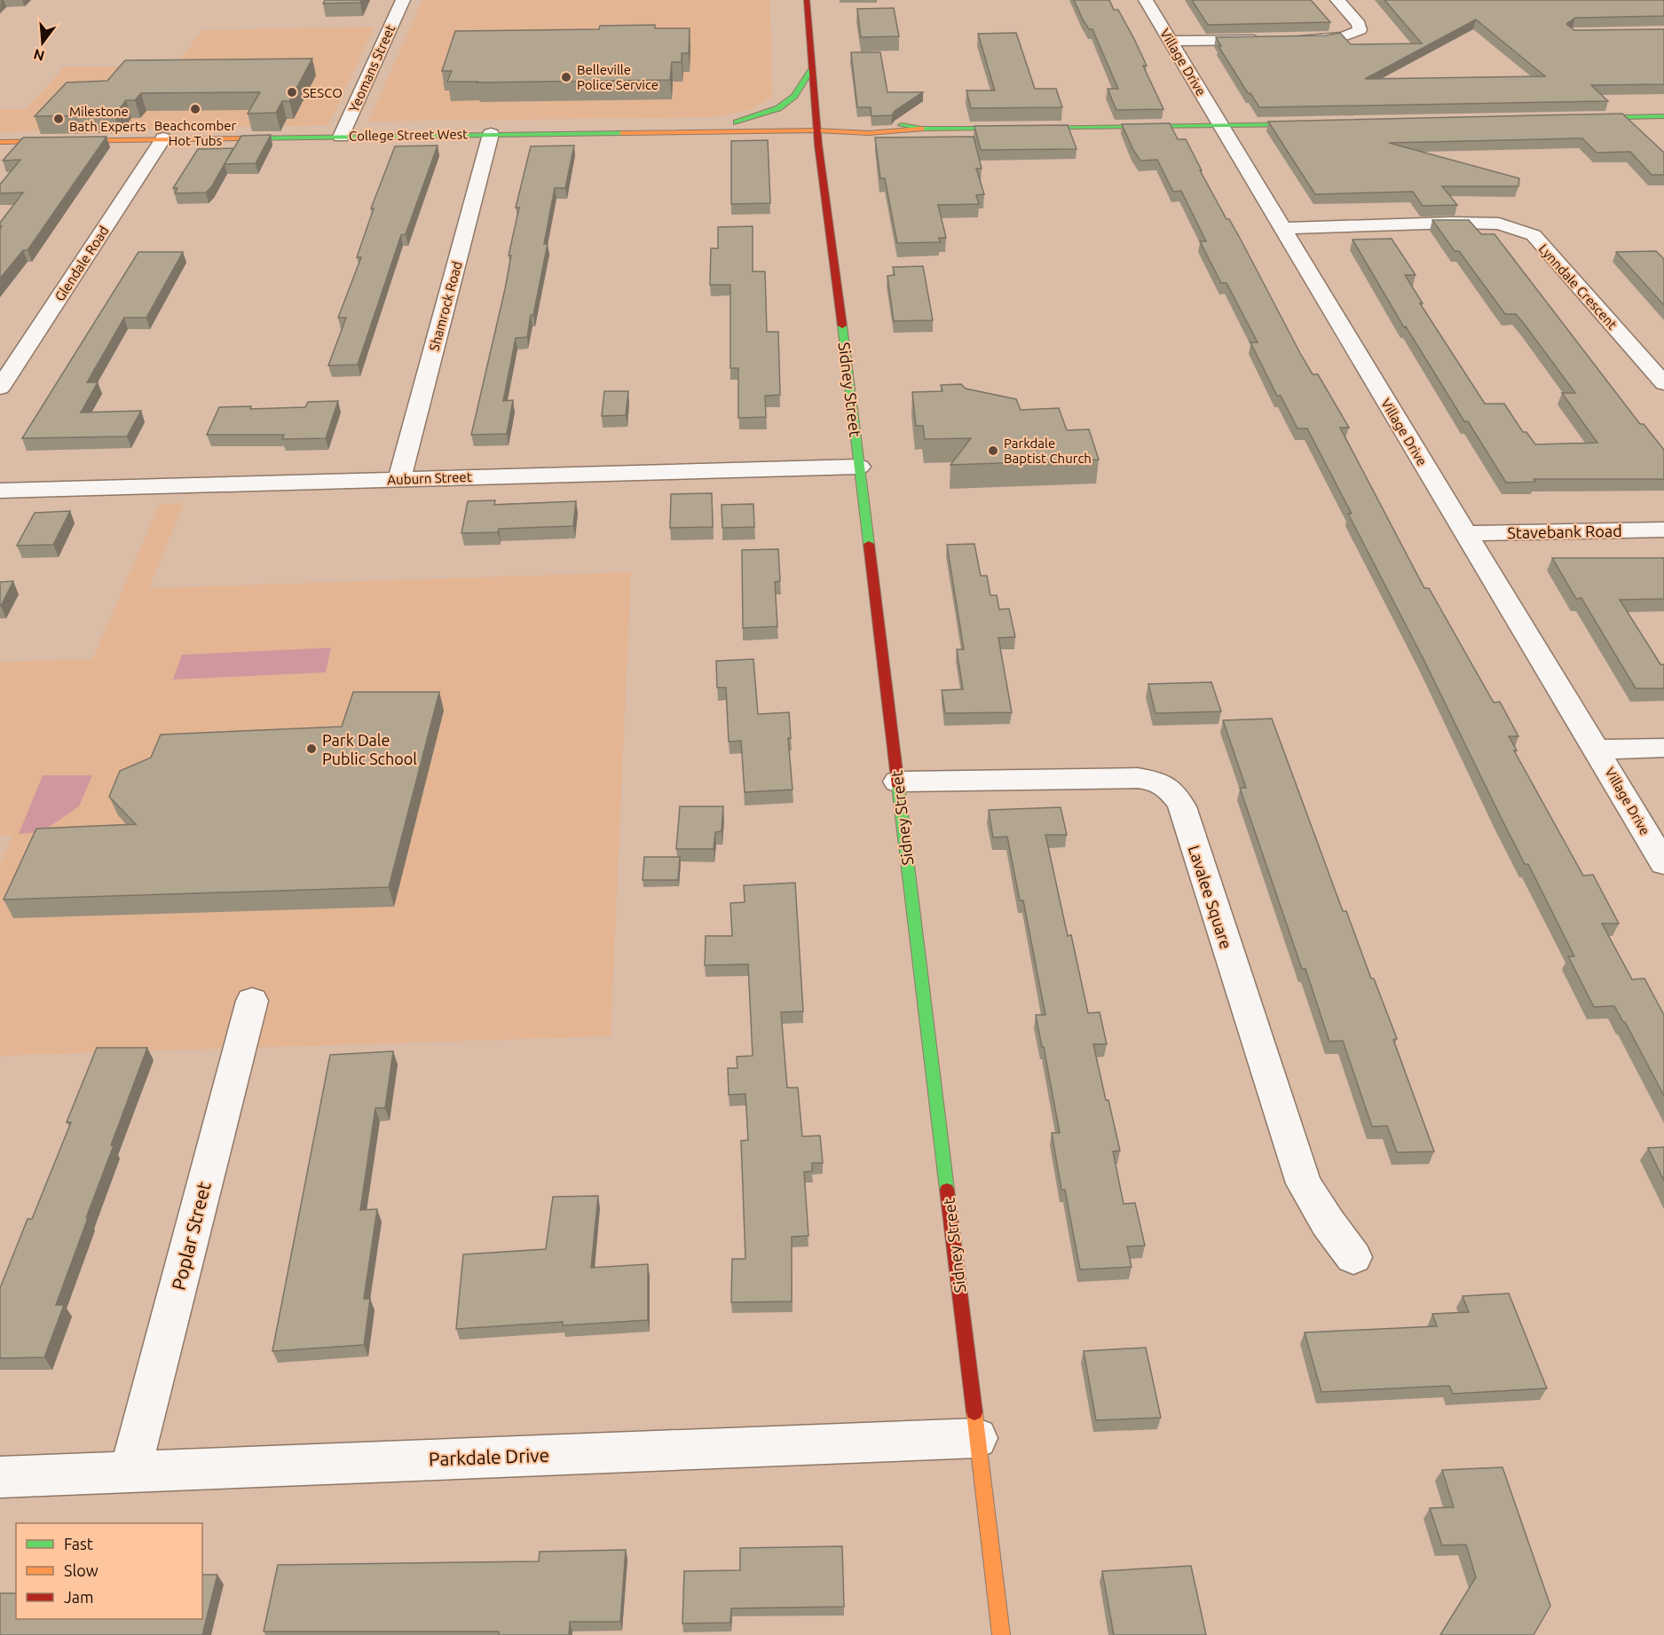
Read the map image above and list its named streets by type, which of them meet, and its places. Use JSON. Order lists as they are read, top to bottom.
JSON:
{
  "streets": {
    "main road": ["College Street West", "Sidney Street"],
    "street": [
      "Village Drive",
      "Yeomans Street",
      "Glendale Road",
      "Lynndale Crescent",
      "Shamrock Road",
      "Auburn Street",
      "Stavebank Road",
      "Lavalee Square",
      "Poplar Street",
      "Parkdale Drive"
    ]
  },
  "crossings": [
    ["Village Drive", "College Street West"],
    ["Village Drive", "Lynndale Crescent"],
    ["Village Drive", "Stavebank Road"],
    ["Yeomans Street", "College Street West"],
    ["College Street West", "Glendale Road"],
    ["College Street West", "Shamrock Road"],
    ["College Street West", "Sidney Street"],
    ["Shamrock Road", "Auburn Street"],
    ["Sidney Street", "Auburn Street"],
    ["Sidney Street", "Lavalee Square"],
    ["Sidney Street", "Parkdale Drive"],
    ["Poplar Street", "Parkdale Drive"]
  ],
  "places": [
    "Belleville Police Service",
    "SESCO",
    "Beachcomber Hot Tubs",
    "Milestone Bath Experts",
    "Parkdale Baptist Church",
    "Park Dale Public School"
  ],
  "legend": ["Fast", "Slow", "Jam"],
  "north": "bottom"
}
